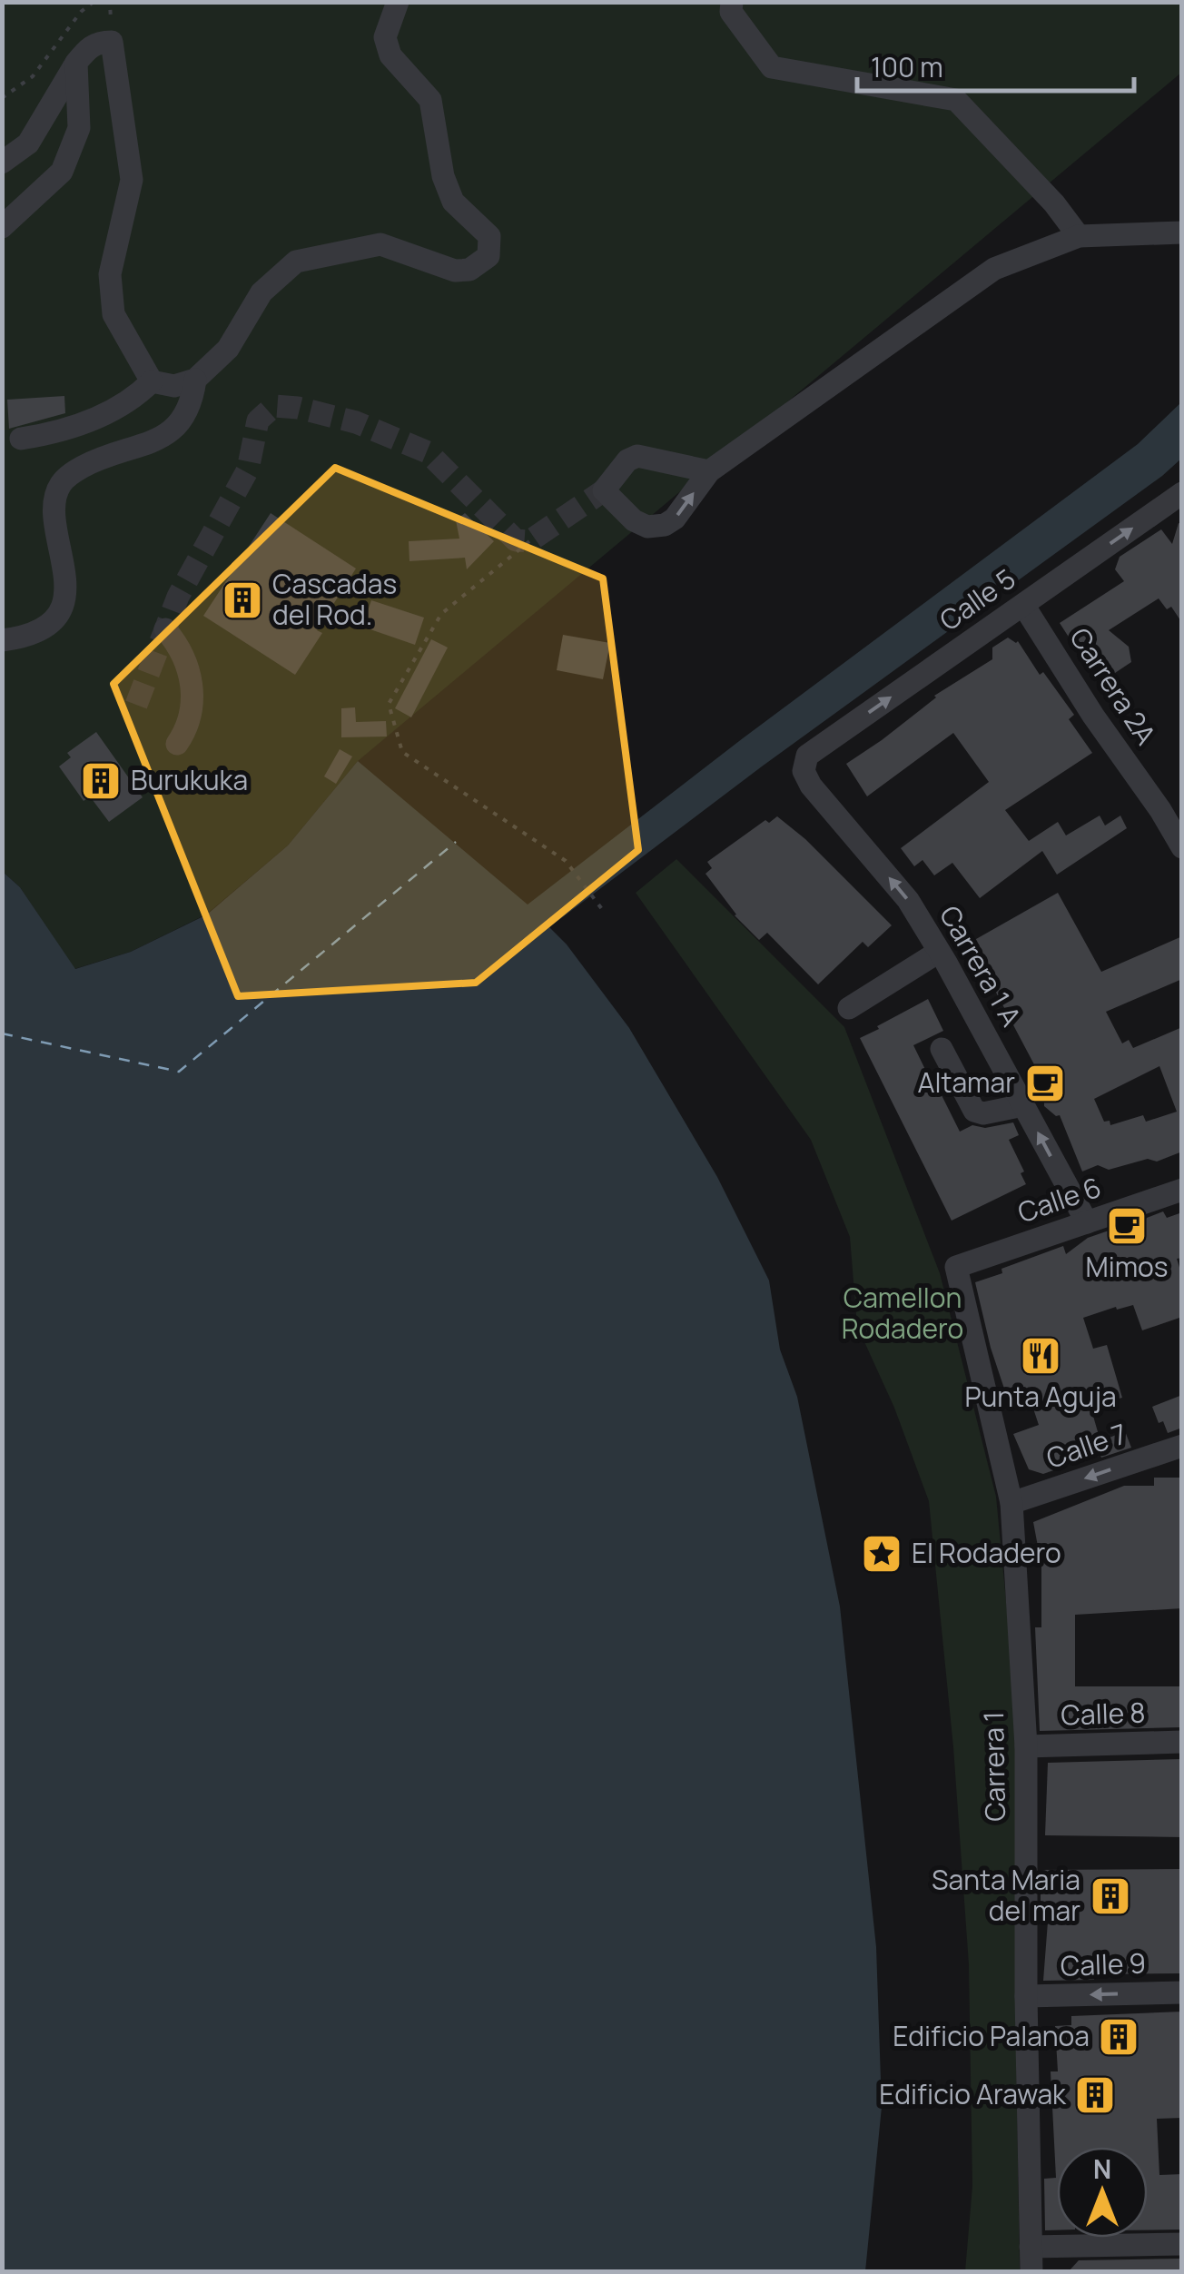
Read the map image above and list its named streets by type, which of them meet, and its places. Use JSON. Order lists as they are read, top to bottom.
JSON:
{
  "streets": {
    "street": [
      "Calle 5",
      "Carrera 2A",
      "Carrera 1 A",
      "Calle 6",
      "Calle 7",
      "Calle 8",
      "Carrera 1",
      "Calle 9"
    ]
  },
  "crossings": [
    ["Calle 5", "Carrera 2A"],
    ["Calle 5", "Carrera 1 A"],
    ["Carrera 1 A", "Calle 6"],
    ["Calle 6", "Carrera 1"],
    ["Calle 7", "Carrera 1"],
    ["Calle 8", "Carrera 1"],
    ["Carrera 1", "Calle 9"]
  ],
  "one_way": [
    "Calle 5",
    "Carrera 1 A",
    "Calle 7",
    "Calle 9"
  ],
  "parks": ["Camellon Rodadero"],
  "places": {
    "building": [
      "Cascadas del Rod.",
      "Burukuka",
      "Santa Maria del mar",
      "Edificio Palanoa",
      "Edificio Arawak"
    ],
    "cafe": ["Altamar", "Mimos"],
    "restaurant": ["Punta Aguja"],
    "place": ["El Rodadero"]
  },
  "scale_bar": "100 m",
  "north": "top"
}
